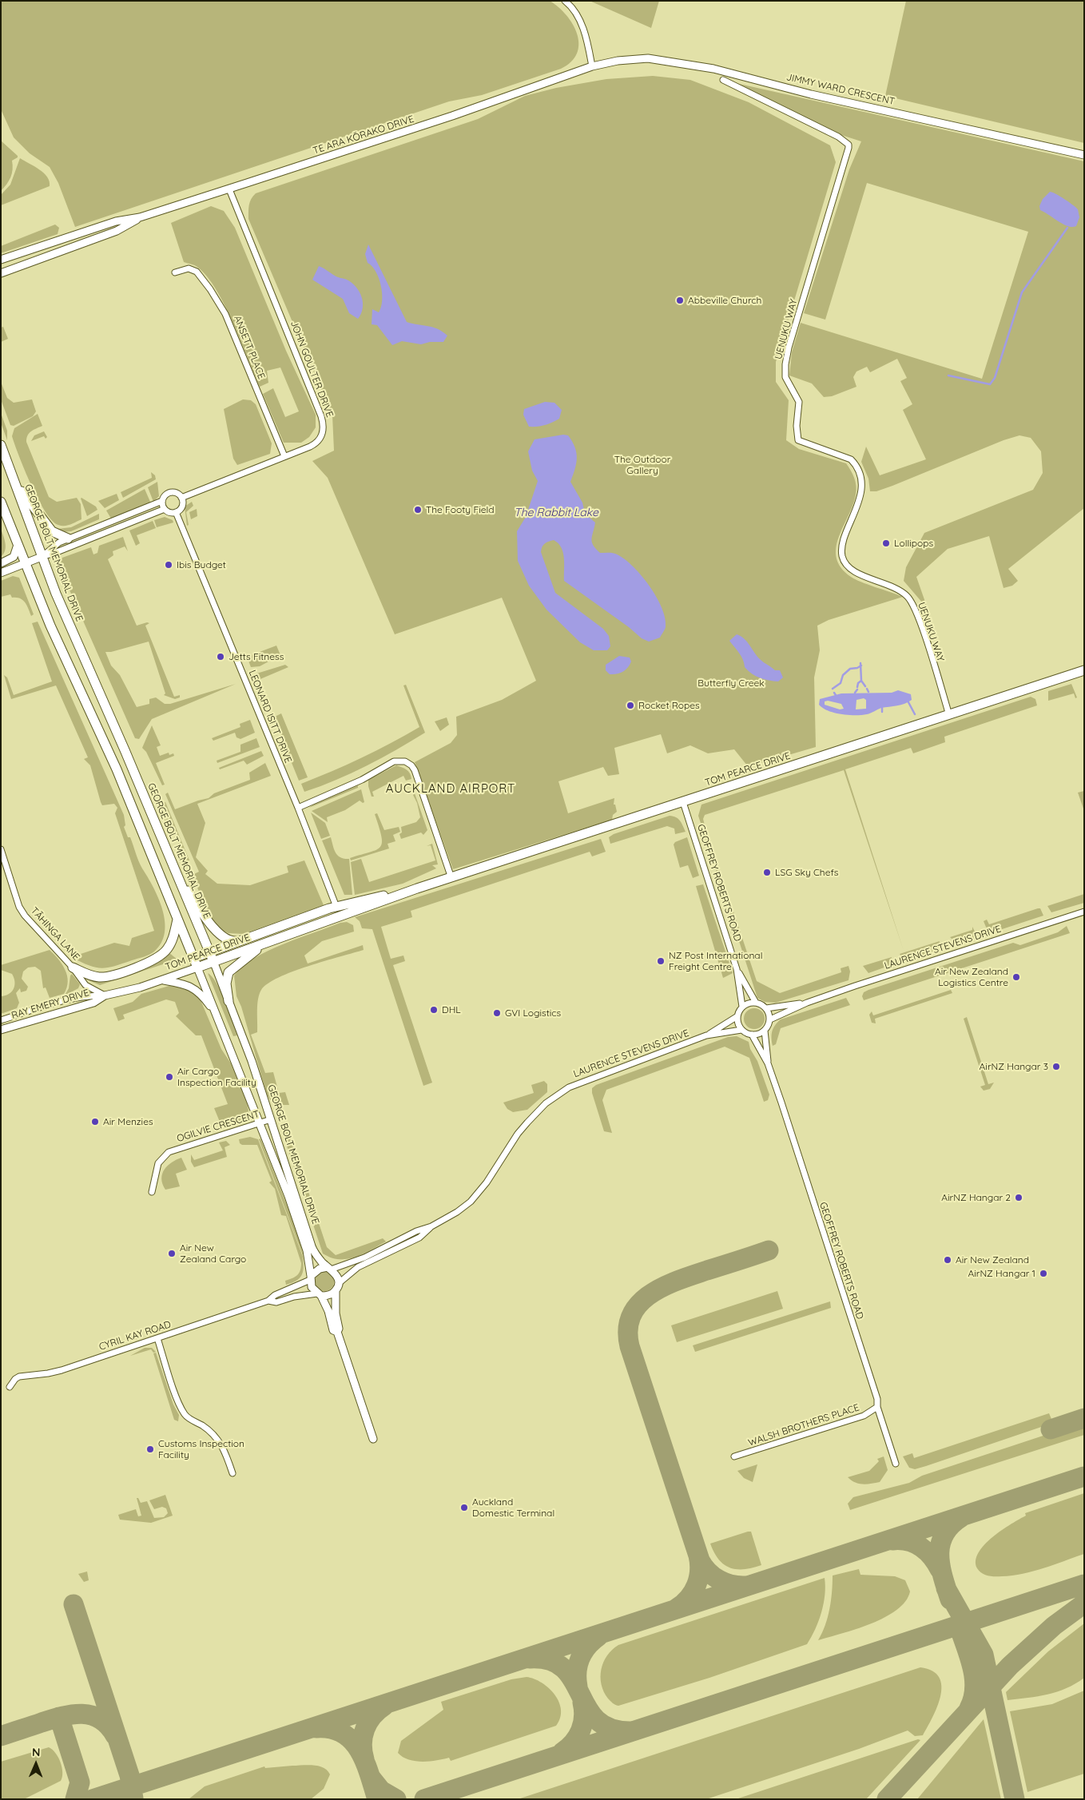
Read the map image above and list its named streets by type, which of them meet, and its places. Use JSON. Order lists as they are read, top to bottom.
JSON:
{
  "streets": {
    "main road": ["GEORGE BOLT MEMORIAL DRIVE", "TOM PEARCE DRIVE"],
    "street": [
      "JIMMY WARD CRESCENT",
      "TE ARA KŌRAKO DRIVE",
      "UENUKU WAY",
      "ANSETT PLACE",
      "JOHN GOULTER DRIVE",
      "LEONARD ISITT DRIVE",
      "GEOFFREY ROBERTS ROAD",
      "TĀHINGA LANE",
      "LAURENCE STEVENS DRIVE",
      "RAY EMERY DRIVE",
      "OGILVIE CRESCENT",
      "CYRIL KAY ROAD",
      "WALSH BROTHERS PLACE"
    ]
  },
  "crossings": [
    ["JIMMY WARD CRESCENT", "TE ARA KŌRAKO DRIVE"],
    ["TE ARA KŌRAKO DRIVE", "JOHN GOULTER DRIVE"],
    ["UENUKU WAY", "TOM PEARCE DRIVE"],
    ["ANSETT PLACE", "JOHN GOULTER DRIVE"],
    ["JOHN GOULTER DRIVE", "LEONARD ISITT DRIVE"],
    ["GEORGE BOLT MEMORIAL DRIVE", "TOM PEARCE DRIVE"],
    ["GEORGE BOLT MEMORIAL DRIVE", "LAURENCE STEVENS DRIVE"],
    ["GEORGE BOLT MEMORIAL DRIVE", "OGILVIE CRESCENT"],
    ["GEORGE BOLT MEMORIAL DRIVE", "CYRIL KAY ROAD"],
    ["LEONARD ISITT DRIVE", "TOM PEARCE DRIVE"],
    ["TOM PEARCE DRIVE", "GEOFFREY ROBERTS ROAD"],
    ["TOM PEARCE DRIVE", "TĀHINGA LANE"],
    ["TOM PEARCE DRIVE", "RAY EMERY DRIVE"],
    ["GEOFFREY ROBERTS ROAD", "LAURENCE STEVENS DRIVE"],
    ["GEOFFREY ROBERTS ROAD", "WALSH BROTHERS PLACE"],
    ["TĀHINGA LANE", "RAY EMERY DRIVE"],
    ["LAURENCE STEVENS DRIVE", "CYRIL KAY ROAD"]
  ],
  "districts": ["AUCKLAND AIRPORT"],
  "water": ["The Rabbit Lake"],
  "parks": ["The Outdoor Gallery", "Butterfly Creek"],
  "places": [
    "Abbeville Church",
    "The Footy Field",
    "Lollipops",
    "Ibis Budget",
    "Jetts Fitness",
    "Rocket Ropes",
    "LSG Sky Chefs",
    "NZ Post International Freight Centre",
    "Air New Zealand Logistics Centre",
    "DHL",
    "GVI Logistics",
    "AirNZ Hangar 3",
    "Air Cargo Inspection Facility",
    "Air Menzies",
    "AirNZ Hangar 2",
    "Air New Zealand Cargo",
    "Air New Zealand",
    "AirNZ Hangar 1",
    "Customs Inspection Facility",
    "Auckland Domestic Terminal"
  ],
  "north": "top"
}
